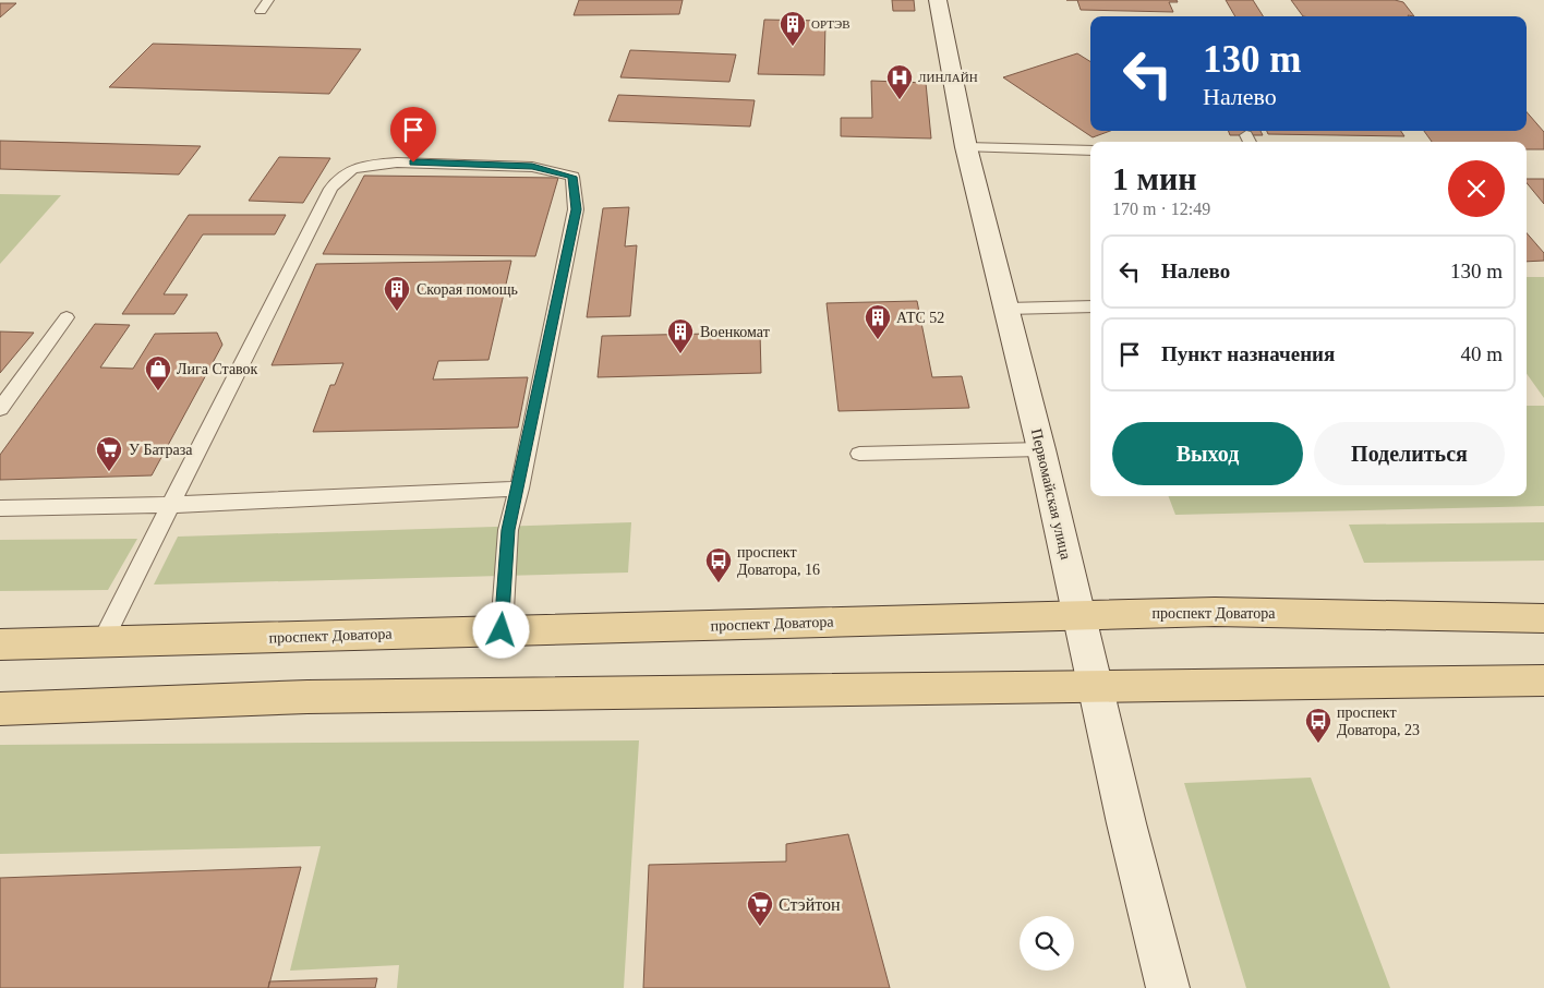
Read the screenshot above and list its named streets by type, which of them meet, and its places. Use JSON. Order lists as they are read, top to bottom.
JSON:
{
  "streets": {
    "main road": ["проспект Доватора"],
    "street": ["Первомайская улица"]
  },
  "crossings": [
    ["Первомайская улица", "проспект Доватора"]
  ],
  "places": {
    "building": [
      "ОРТЭВ",
      "Скорая помощь",
      "АТС 52",
      "Военкомат"
    ],
    "hospital": ["ЛИНЛАЙН"],
    "shop": ["Лига Ставок"],
    "supermarket": ["У Батраза", "Стэйтон"],
    "bus stop": ["проспект Доватора, 16", "проспект Доватора, 23"]
  },
  "page": {
    "turn": ["130 m", "Налево"],
    "heading": ["1 мин", "170 m · 12:49"],
    "list": [
      {
        "name": "Налево",
        "value": "130 m"
      },
      {
        "name": "Пункт назначения",
        "value": "40 m"
      }
    ],
    "buttons": ["Выход", "Поделиться"]
  }
}
